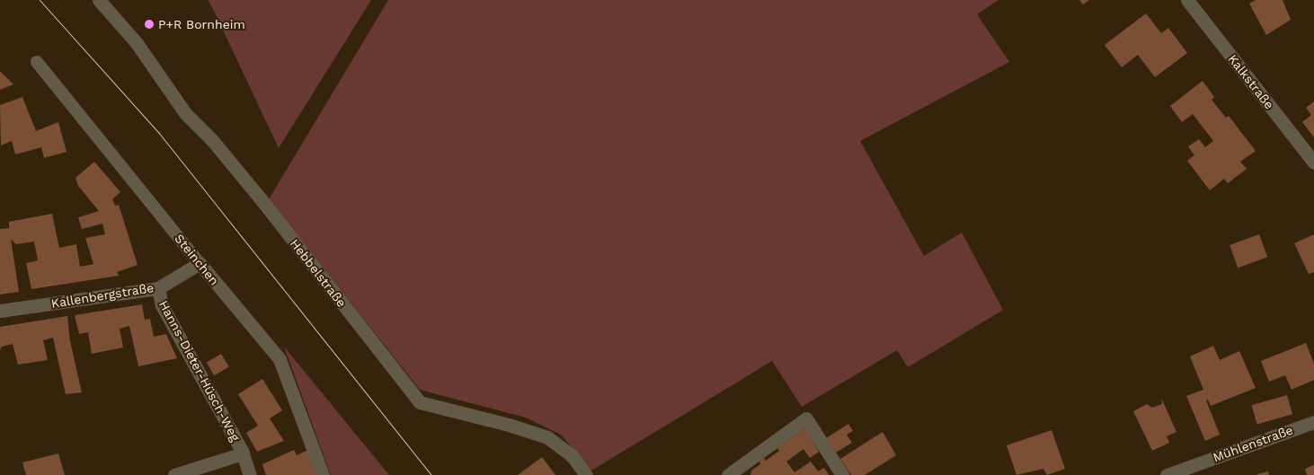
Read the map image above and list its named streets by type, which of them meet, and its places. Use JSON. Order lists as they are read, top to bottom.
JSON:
{
  "streets": {
    "street": [
      "Kalkstraße",
      "Steinchen",
      "Hebbelstraße",
      "Kallenbergstraße",
      "Hanns-Dieter-Hüsch-Weg",
      "Mühlenstraße"
    ]
  },
  "crossings": [
    ["Steinchen", "Kallenbergstraße"],
    ["Kallenbergstraße", "Hanns-Dieter-Hüsch-Weg"]
  ],
  "places": ["P+R Bornheim"]
}
